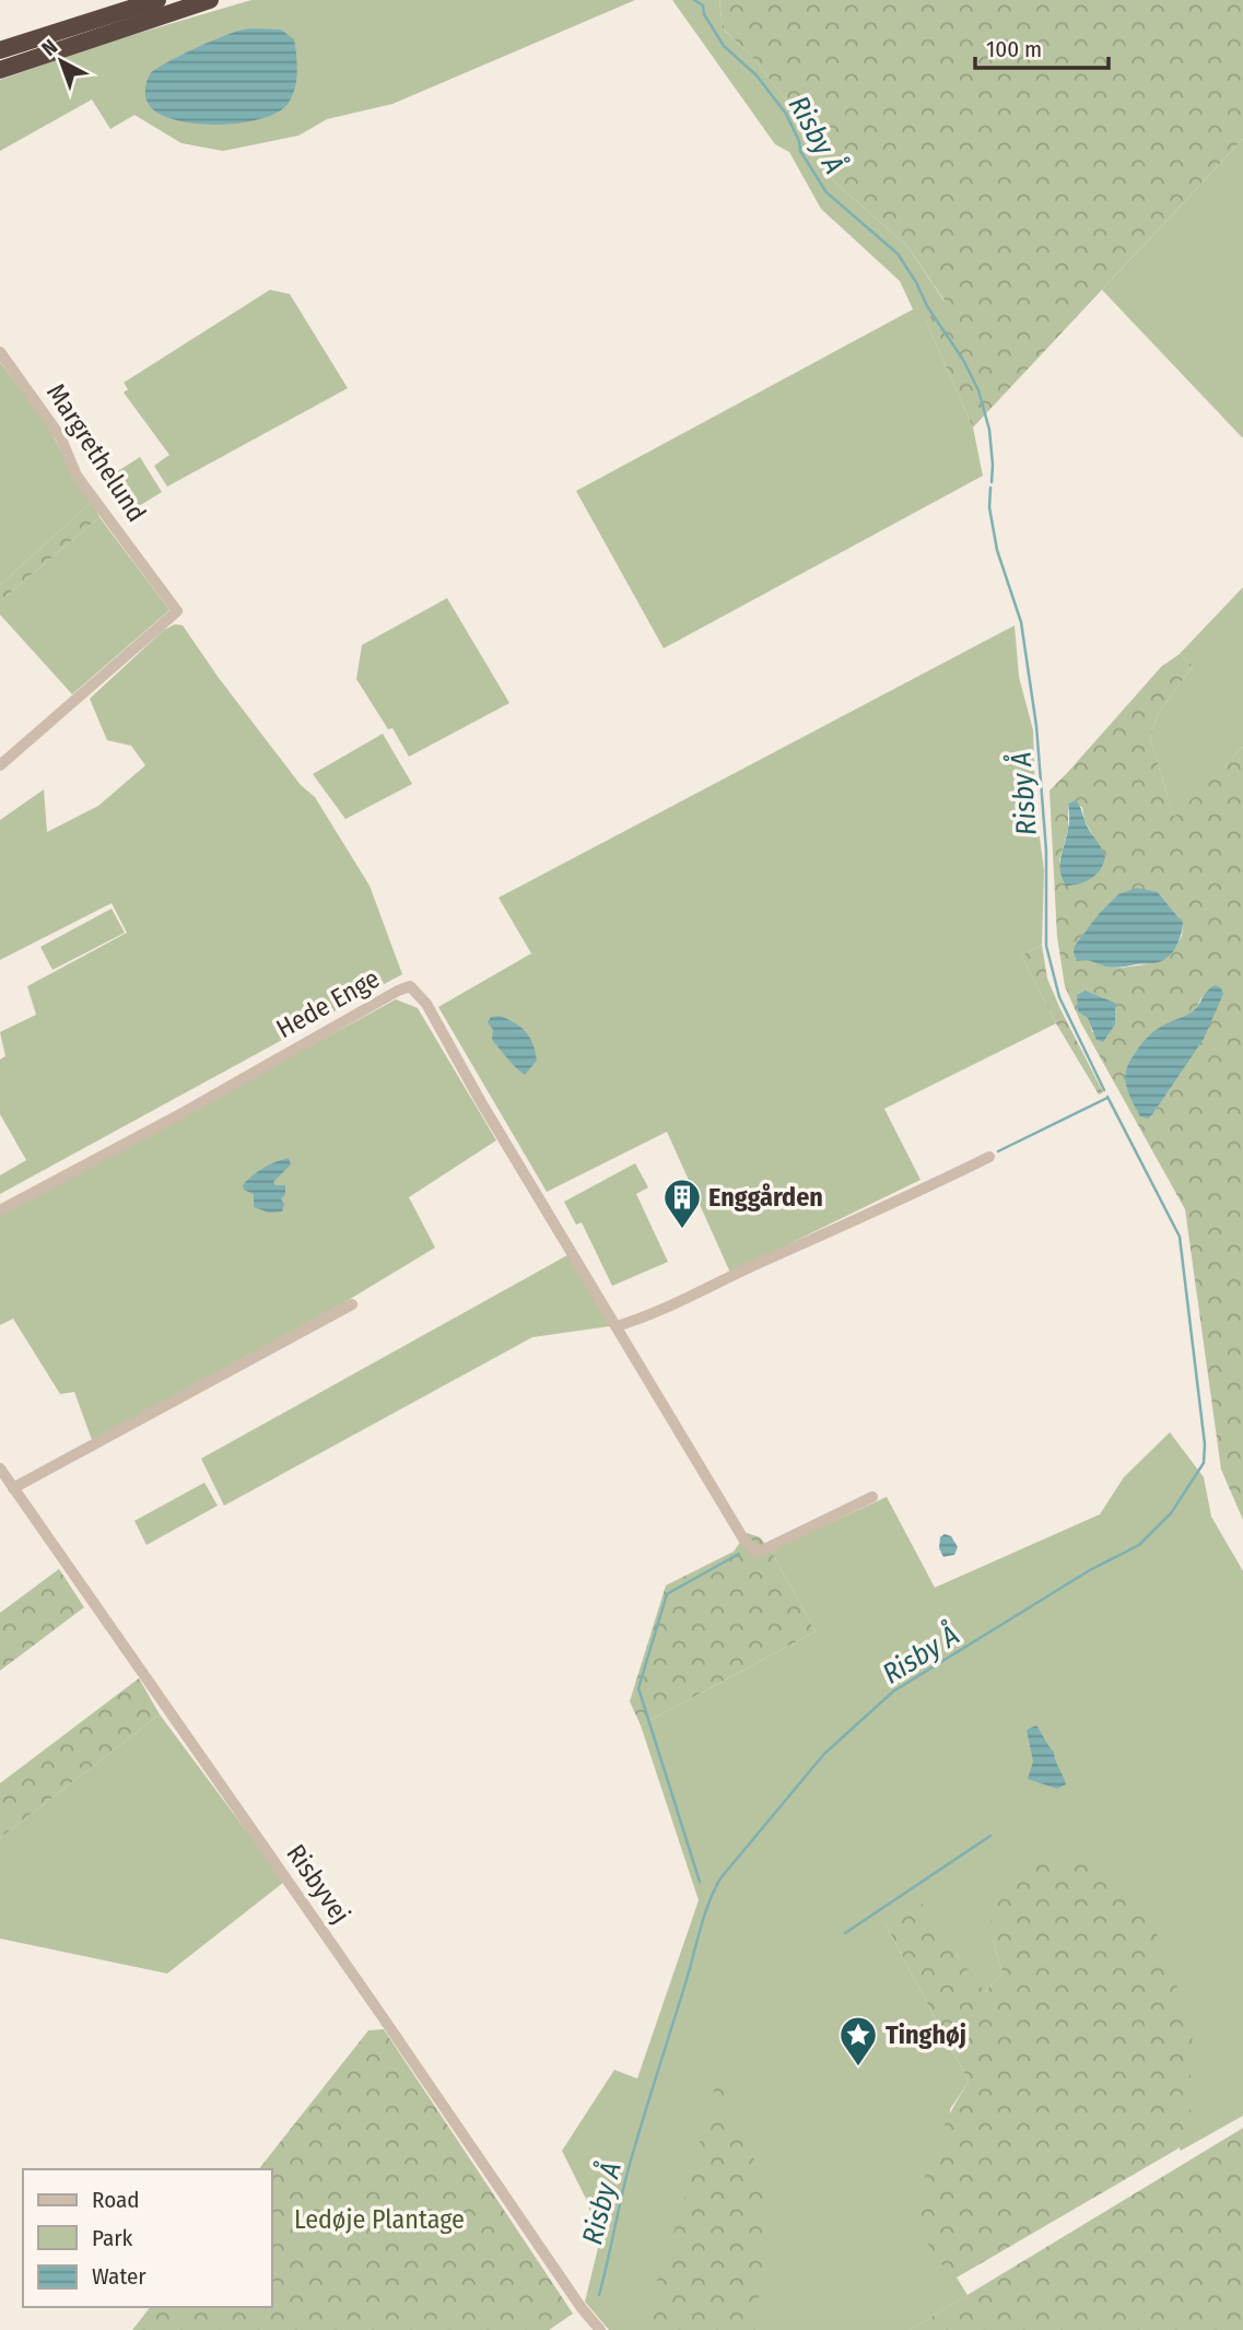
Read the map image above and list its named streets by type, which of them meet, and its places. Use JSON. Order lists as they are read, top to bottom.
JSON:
{
  "streets": {
    "street": ["Margrethelund", "Hede Enge", "Risbyvej"]
  },
  "water": ["Risby Å"],
  "parks": ["Ledøje Plantage"],
  "places": {
    "building": ["Enggården"],
    "place": ["Tinghøj"]
  },
  "legend": ["Road", "Park", "Water"],
  "scale_bar": "100 m",
  "north": "top left"
}
